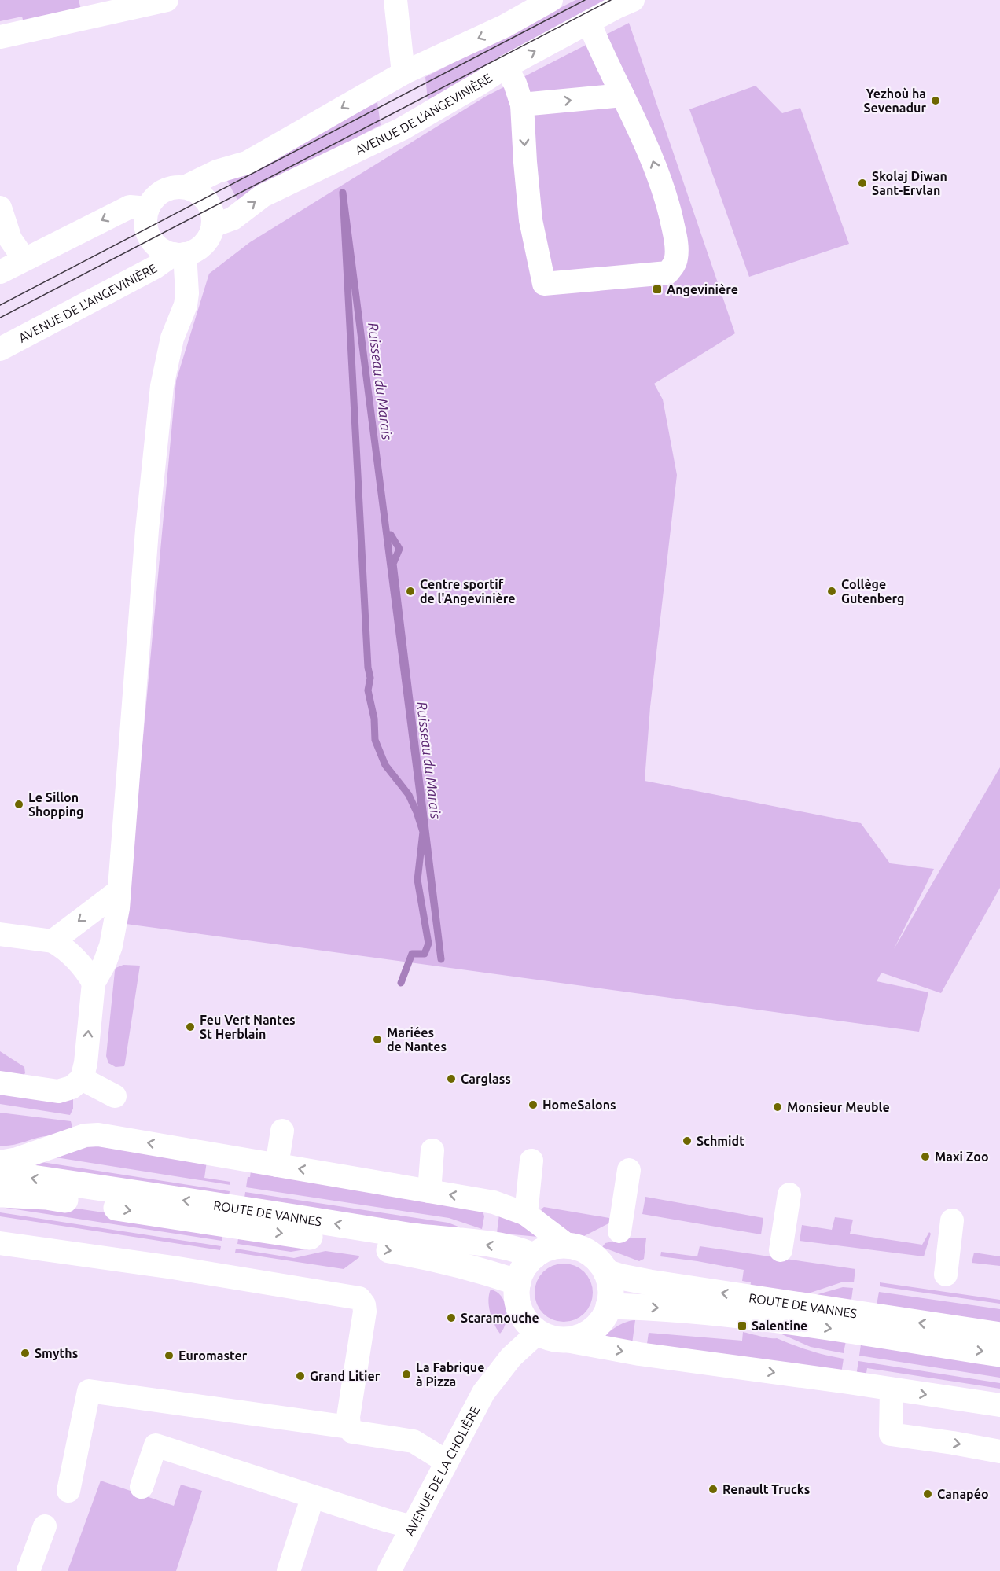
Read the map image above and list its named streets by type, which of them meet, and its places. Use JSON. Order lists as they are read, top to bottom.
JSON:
{
  "streets": {
    "main road": ["ROUTE DE VANNES"],
    "street": ["AVENUE DE L'ANGEVINIÈRE", "AVENUE DE LA CHOLIÈRE"]
  },
  "crossings": [
    ["ROUTE DE VANNES", "AVENUE DE LA CHOLIÈRE"]
  ],
  "water": ["Ruisseau du Marais"],
  "places": {
    "other": [
      "Yezhoù ha Sevenadur",
      "Skolaj Diwan Sant-Ervlan",
      "Centre sportif de l'Angevinière",
      "Collège Gutenberg",
      "Le Sillon Shopping",
      "Feu Vert Nantes St Herblain",
      "Mariées de Nantes",
      "Carglass",
      "HomeSalons",
      "Monsieur Meuble",
      "Schmidt",
      "Maxi Zoo",
      "Scaramouche",
      "Smyths",
      "Euromaster",
      "La Fabrique à Pizza",
      "Grand Litier",
      "Renault Trucks",
      "Canapéo"
    ],
    "transit": ["Angevinière", "Salentine"]
  }
}
